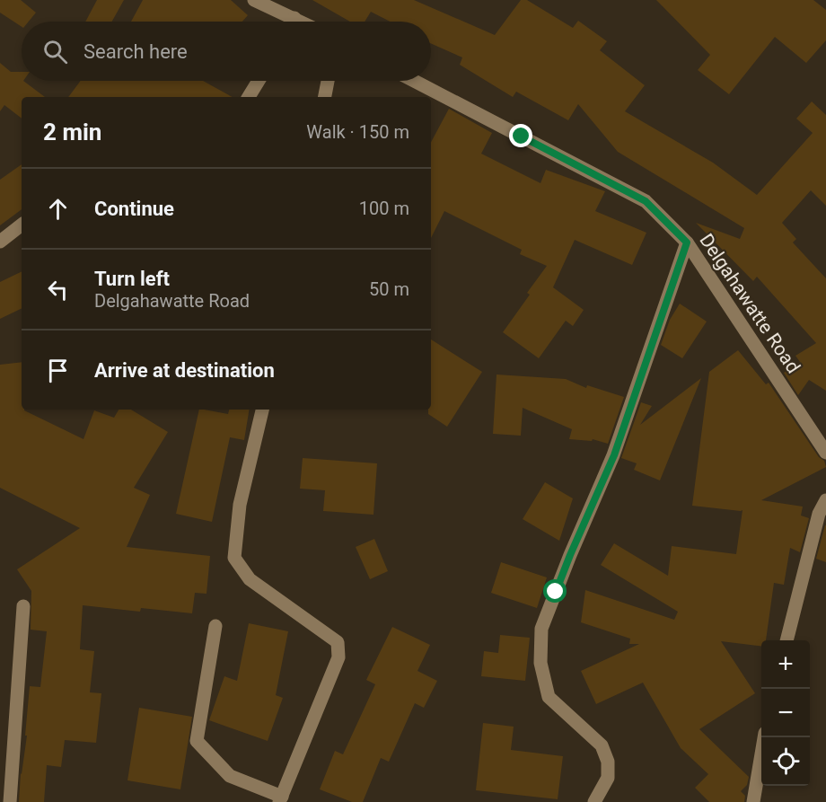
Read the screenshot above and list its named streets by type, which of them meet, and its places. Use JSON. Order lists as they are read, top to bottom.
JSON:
{
  "streets": {
    "street": ["Delgahawatte Road"]
  },
  "page": {
    "search": "Search here",
    "heading": ["2 min", "Walk · 150 m"],
    "list": [
      ["Continue", "100 m"],
      ["Turn left", "Delgahawatte Road", "50 m"],
      "Arrive at destination"
    ],
    "map_buttons": ["+", "−"]
  }
}
